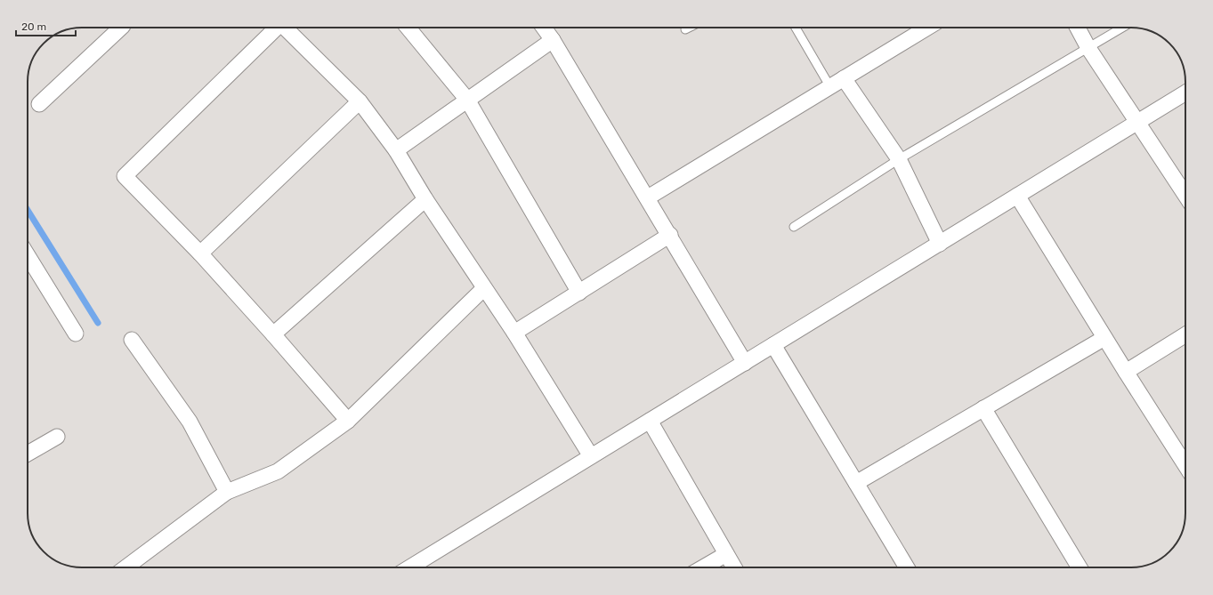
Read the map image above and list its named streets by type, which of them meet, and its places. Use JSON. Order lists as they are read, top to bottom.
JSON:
{
  "scale_bar": "20 m"
}
